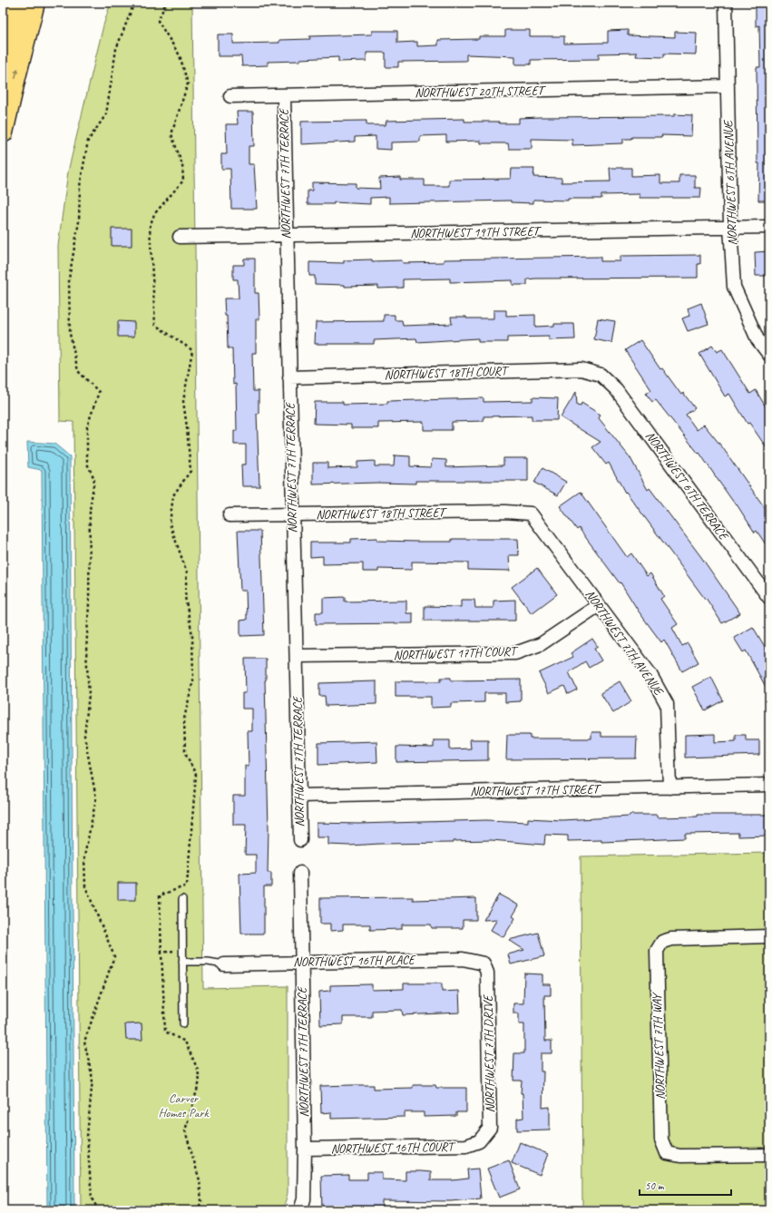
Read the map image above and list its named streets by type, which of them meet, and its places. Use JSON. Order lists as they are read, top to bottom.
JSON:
{
  "streets": {
    "street": [
      "NORTHWEST 20TH STREET",
      "NORTHWEST 7TH TERRACE",
      "NORTHWEST 6TH AVENUE",
      "NORTHWEST 19TH STREET",
      "NORTHWEST 18TH COURT",
      "NORTHWEST 6TH TERRACE",
      "NORTHWEST 18TH STREET",
      "NORTHWEST 7TH AVENUE",
      "NORTHWEST 17TH COURT",
      "NORTHWEST 17TH STREET",
      "NORTHWEST 16TH PLACE",
      "NORTHWEST 7TH WAY",
      "NORTHWEST 7TH DRIVE",
      "NORTHWEST 16TH COURT"
    ]
  },
  "crossings": [
    ["NORTHWEST 20TH STREET", "NORTHWEST 7TH TERRACE"],
    ["NORTHWEST 20TH STREET", "NORTHWEST 6TH AVENUE"],
    ["NORTHWEST 7TH TERRACE", "NORTHWEST 19TH STREET"],
    ["NORTHWEST 7TH TERRACE", "NORTHWEST 18TH COURT"],
    ["NORTHWEST 7TH TERRACE", "NORTHWEST 18TH STREET"],
    ["NORTHWEST 7TH TERRACE", "NORTHWEST 17TH COURT"],
    ["NORTHWEST 7TH TERRACE", "NORTHWEST 17TH STREET"],
    ["NORTHWEST 7TH TERRACE", "NORTHWEST 16TH PLACE"],
    ["NORTHWEST 7TH TERRACE", "NORTHWEST 16TH COURT"],
    ["NORTHWEST 6TH AVENUE", "NORTHWEST 19TH STREET"],
    ["NORTHWEST 18TH COURT", "NORTHWEST 6TH TERRACE"],
    ["NORTHWEST 18TH STREET", "NORTHWEST 7TH AVENUE"],
    ["NORTHWEST 7TH AVENUE", "NORTHWEST 17TH COURT"],
    ["NORTHWEST 7TH AVENUE", "NORTHWEST 17TH STREET"],
    ["NORTHWEST 16TH PLACE", "NORTHWEST 7TH DRIVE"],
    ["NORTHWEST 7TH DRIVE", "NORTHWEST 16TH COURT"]
  ],
  "parks": ["Carver Homes Park"],
  "scale_bar": "50 m"
}
